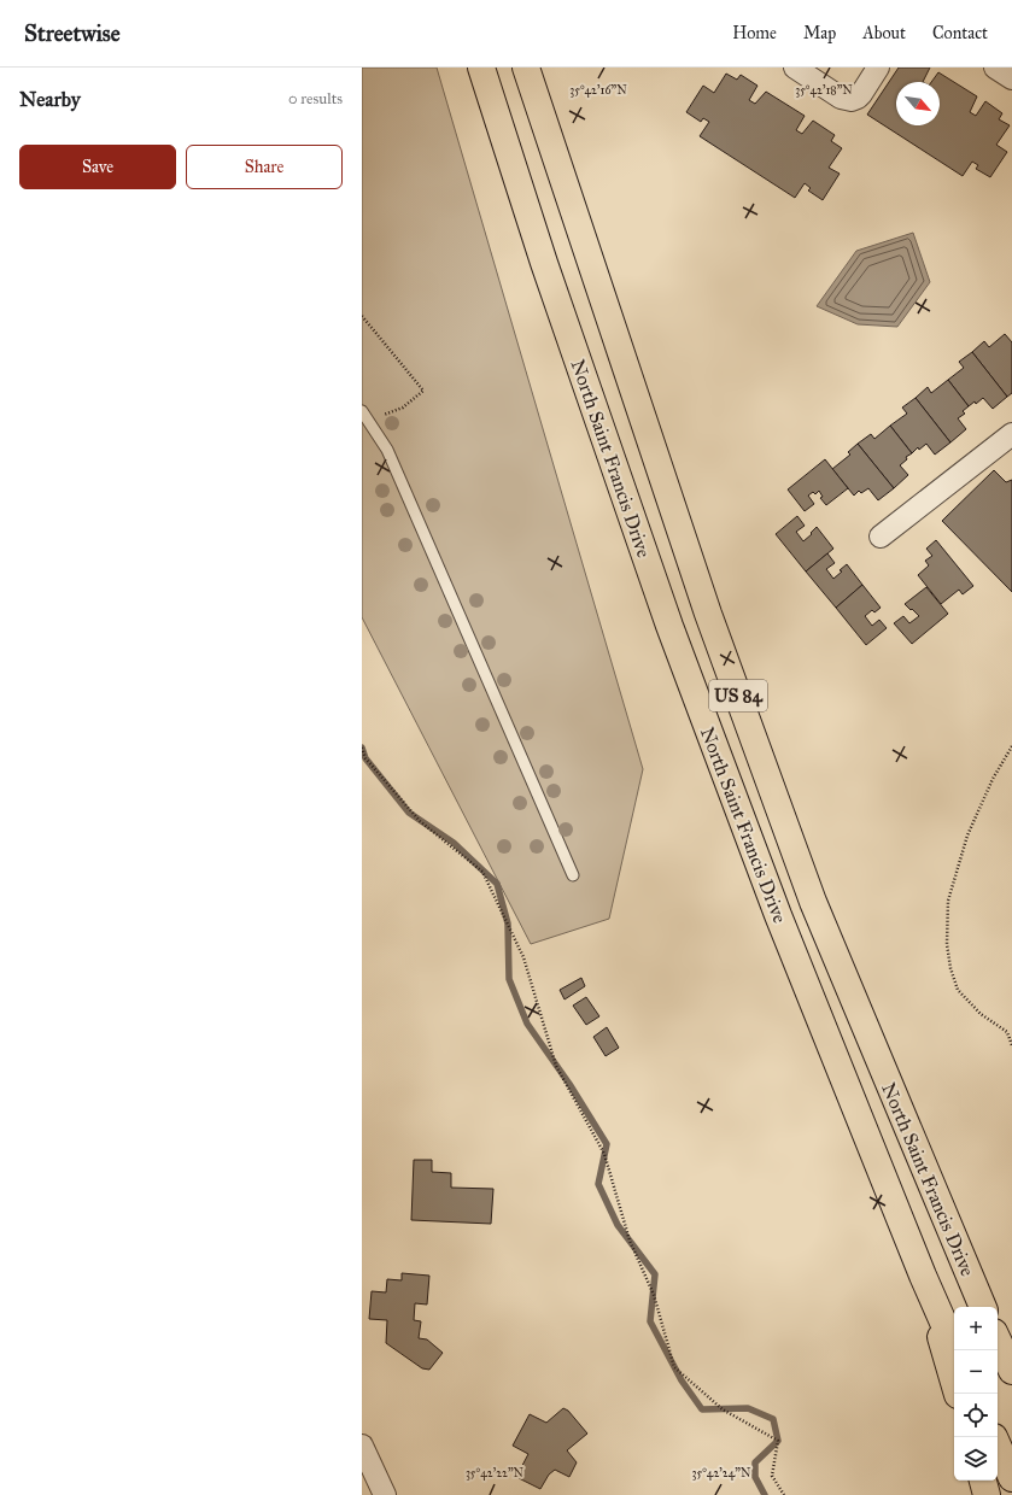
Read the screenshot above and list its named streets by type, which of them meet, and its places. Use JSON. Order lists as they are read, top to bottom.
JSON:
{
  "streets": {
    "highway": ["North Saint Francis Drive", "US 84"]
  },
  "north": "bottom right",
  "page": {
    "header": "Streetwise",
    "nav": [
      "Home",
      "Map",
      "About",
      "Contact"
    ],
    "heading": ["Nearby", "0 results"],
    "buttons": ["Save", "Share"],
    "map_buttons": ["+", "−"]
  },
  "coordinates": [
    "35°42'16\"N",
    "35°42'18\"N",
    "35°42'22\"N",
    "35°42'24\"N"
  ]
}
